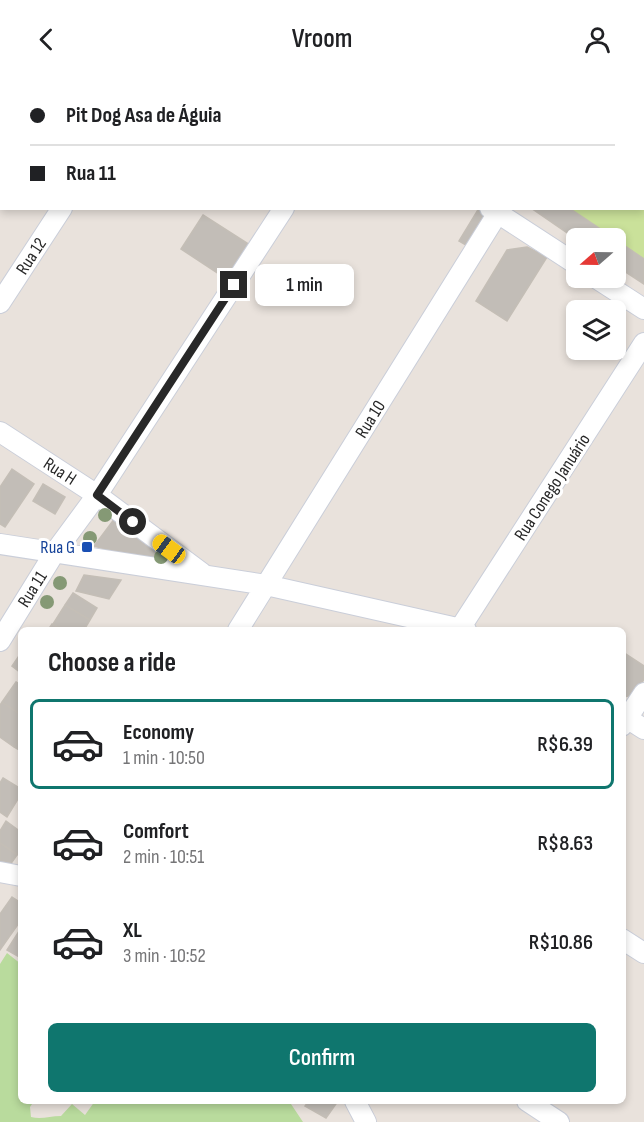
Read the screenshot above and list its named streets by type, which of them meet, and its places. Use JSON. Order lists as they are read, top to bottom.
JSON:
{
  "streets": {
    "street": [
      "Rua 12",
      "Rua 10",
      "Rua H",
      "Rua Conego Januário",
      "Rua 11"
    ]
  },
  "crossings": [
    ["Rua H", "Rua 11"]
  ],
  "places": {
    "transit": ["Rua G"]
  },
  "north": "left",
  "page": {
    "header": "Vroom",
    "banner": ["Pit Dog Asa de Águia", "Rua 11"],
    "bubble": "1 min",
    "heading": "Choose a ride",
    "list": [
      {
        "name": "Economy",
        "note": "1 min · 10:50",
        "value": "R$6.39"
      },
      {
        "name": "Comfort",
        "note": "2 min · 10:51",
        "value": "R$8.63"
      },
      {
        "name": "XL",
        "note": "3 min · 10:52",
        "value": "R$10.86"
      }
    ],
    "buttons": "Confirm"
  }
}
